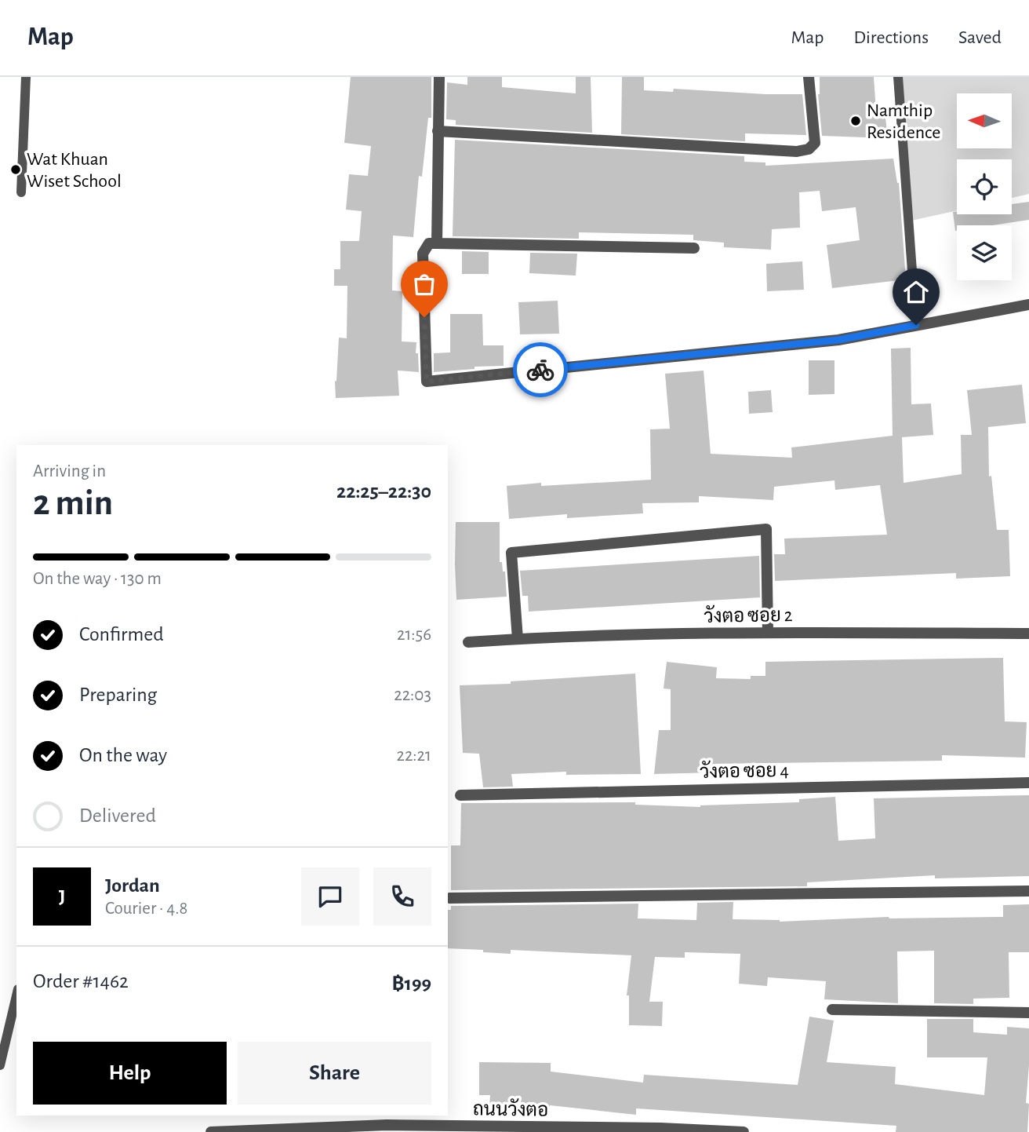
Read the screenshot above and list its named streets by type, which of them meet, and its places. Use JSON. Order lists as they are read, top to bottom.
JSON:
{
  "streets": {
    "street": ["วังตอ ซอย 2", "วังตอ ซอย 4", "ถนนวังตอ"]
  },
  "places": ["Namthip Residence", "Wat Khuan Wiset School"],
  "north": "left",
  "page": {
    "header": "Map",
    "nav": ["Map", "Directions", "Saved"],
    "heading": ["2 min", "Arriving in", "22:25–22:30"],
    "panel": [
      "Jordan",
      "Courier · 4.8",
      "Order #1462",
      "฿199"
    ],
    "bar": "On the way · 130 m",
    "list": [
      ["Confirmed", "21:56"],
      ["Preparing", "22:03"],
      ["On the way", "22:21"],
      "Delivered"
    ],
    "round": "J",
    "buttons": ["Help", "Share"]
  }
}
